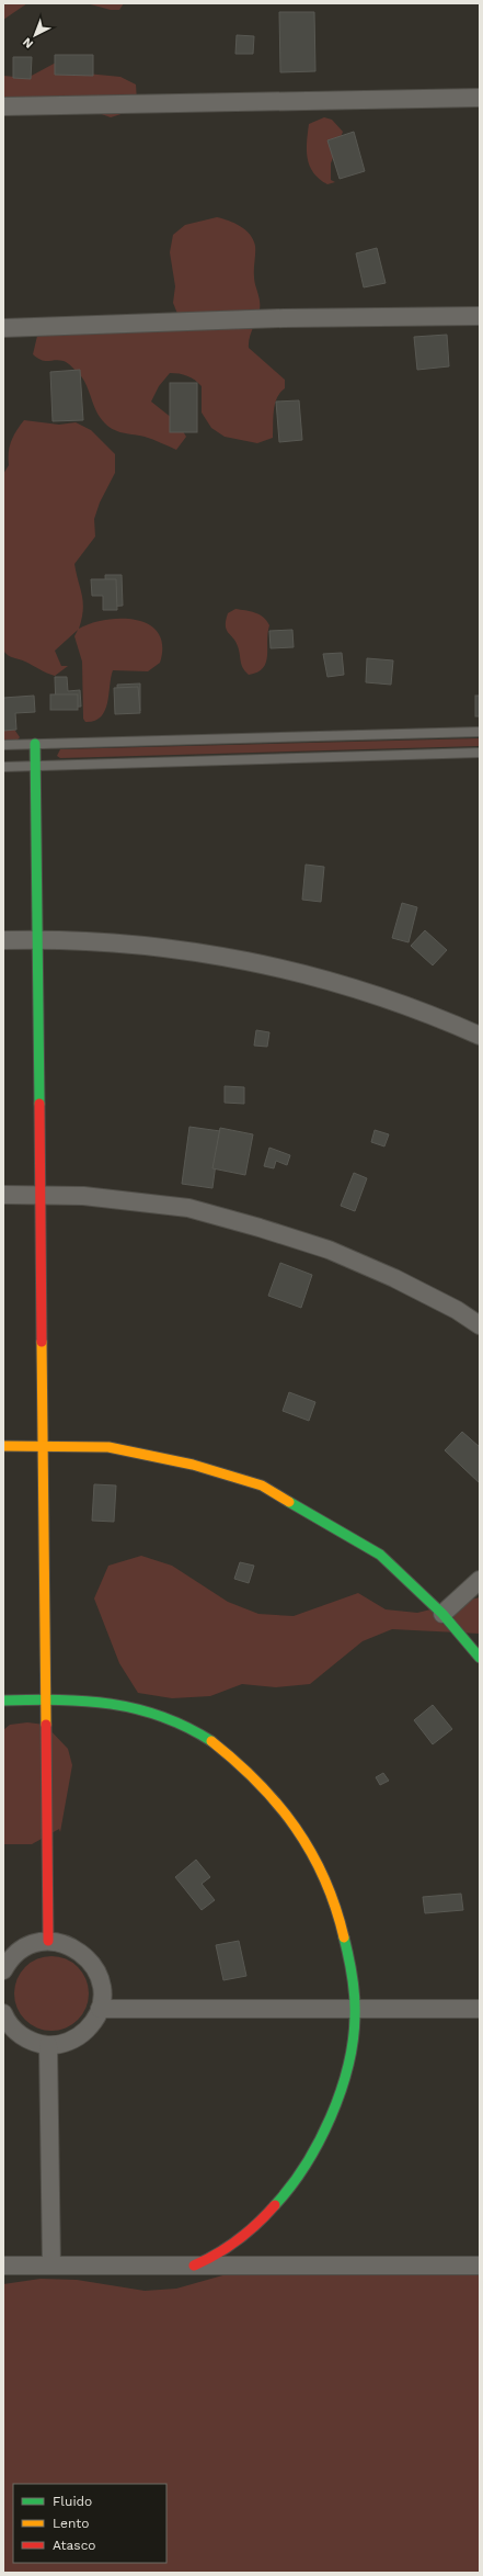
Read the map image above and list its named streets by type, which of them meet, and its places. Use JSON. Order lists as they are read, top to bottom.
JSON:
{
  "legend": ["Fluido", "Lento", "Atasco"],
  "north": "bottom left"
}
